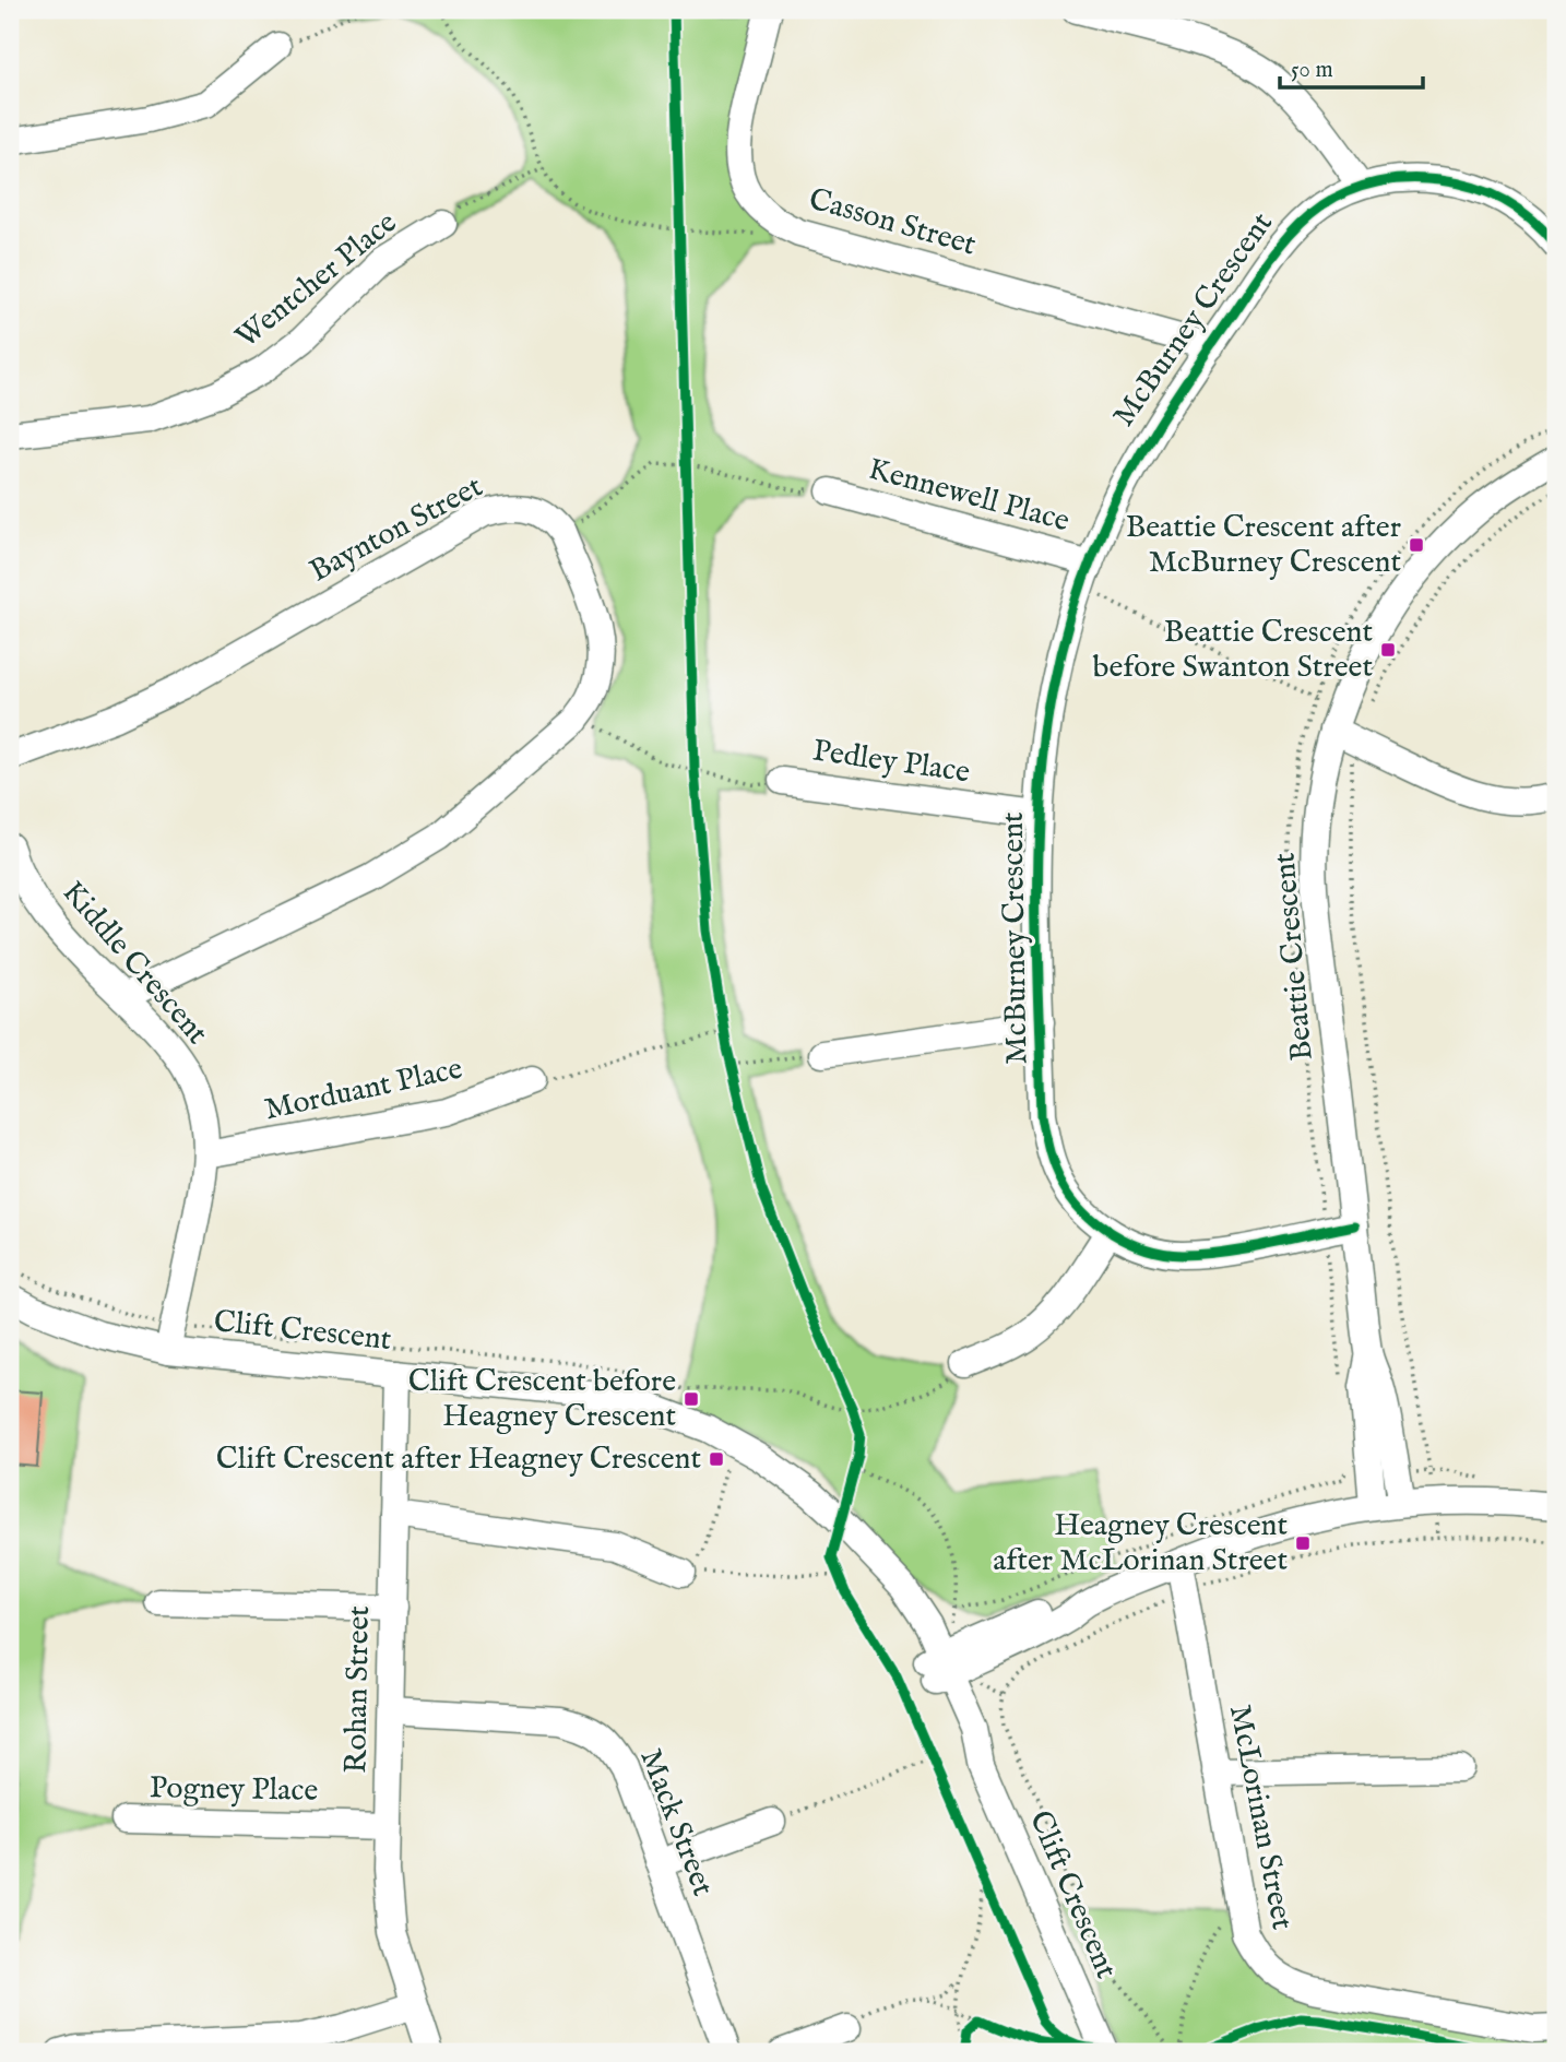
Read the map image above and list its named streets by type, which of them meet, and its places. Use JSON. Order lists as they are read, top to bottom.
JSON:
{
  "streets": {
    "street": [
      "Casson Street",
      "Wentcher Place",
      "McBurney Crescent",
      "Kennewell Place",
      "Baynton Street",
      "Pedley Place",
      "Beattie Crescent",
      "Kiddle Crescent",
      "Morduant Place",
      "Clift Crescent",
      "Rohan Street",
      "Pogney Place",
      "McLorinan Street",
      "Mack Street"
    ]
  },
  "crossings": [
    ["Casson Street", "McBurney Crescent"],
    ["McBurney Crescent", "Kennewell Place"],
    ["McBurney Crescent", "Pedley Place"],
    ["McBurney Crescent", "Beattie Crescent"],
    ["Kiddle Crescent", "Morduant Place"],
    ["Kiddle Crescent", "Clift Crescent"],
    ["Clift Crescent", "Rohan Street"],
    ["Rohan Street", "Pogney Place"],
    ["Rohan Street", "Mack Street"]
  ],
  "places": {
    "transit": [
      "Beattie Crescent after McBurney Crescent",
      "Beattie Crescent before Swanton Street",
      "Clift Crescent before Heagney Crescent",
      "Clift Crescent after Heagney Crescent",
      "Heagney Crescent after McLorinan Street"
    ]
  },
  "scale_bar": "50 m"
}
